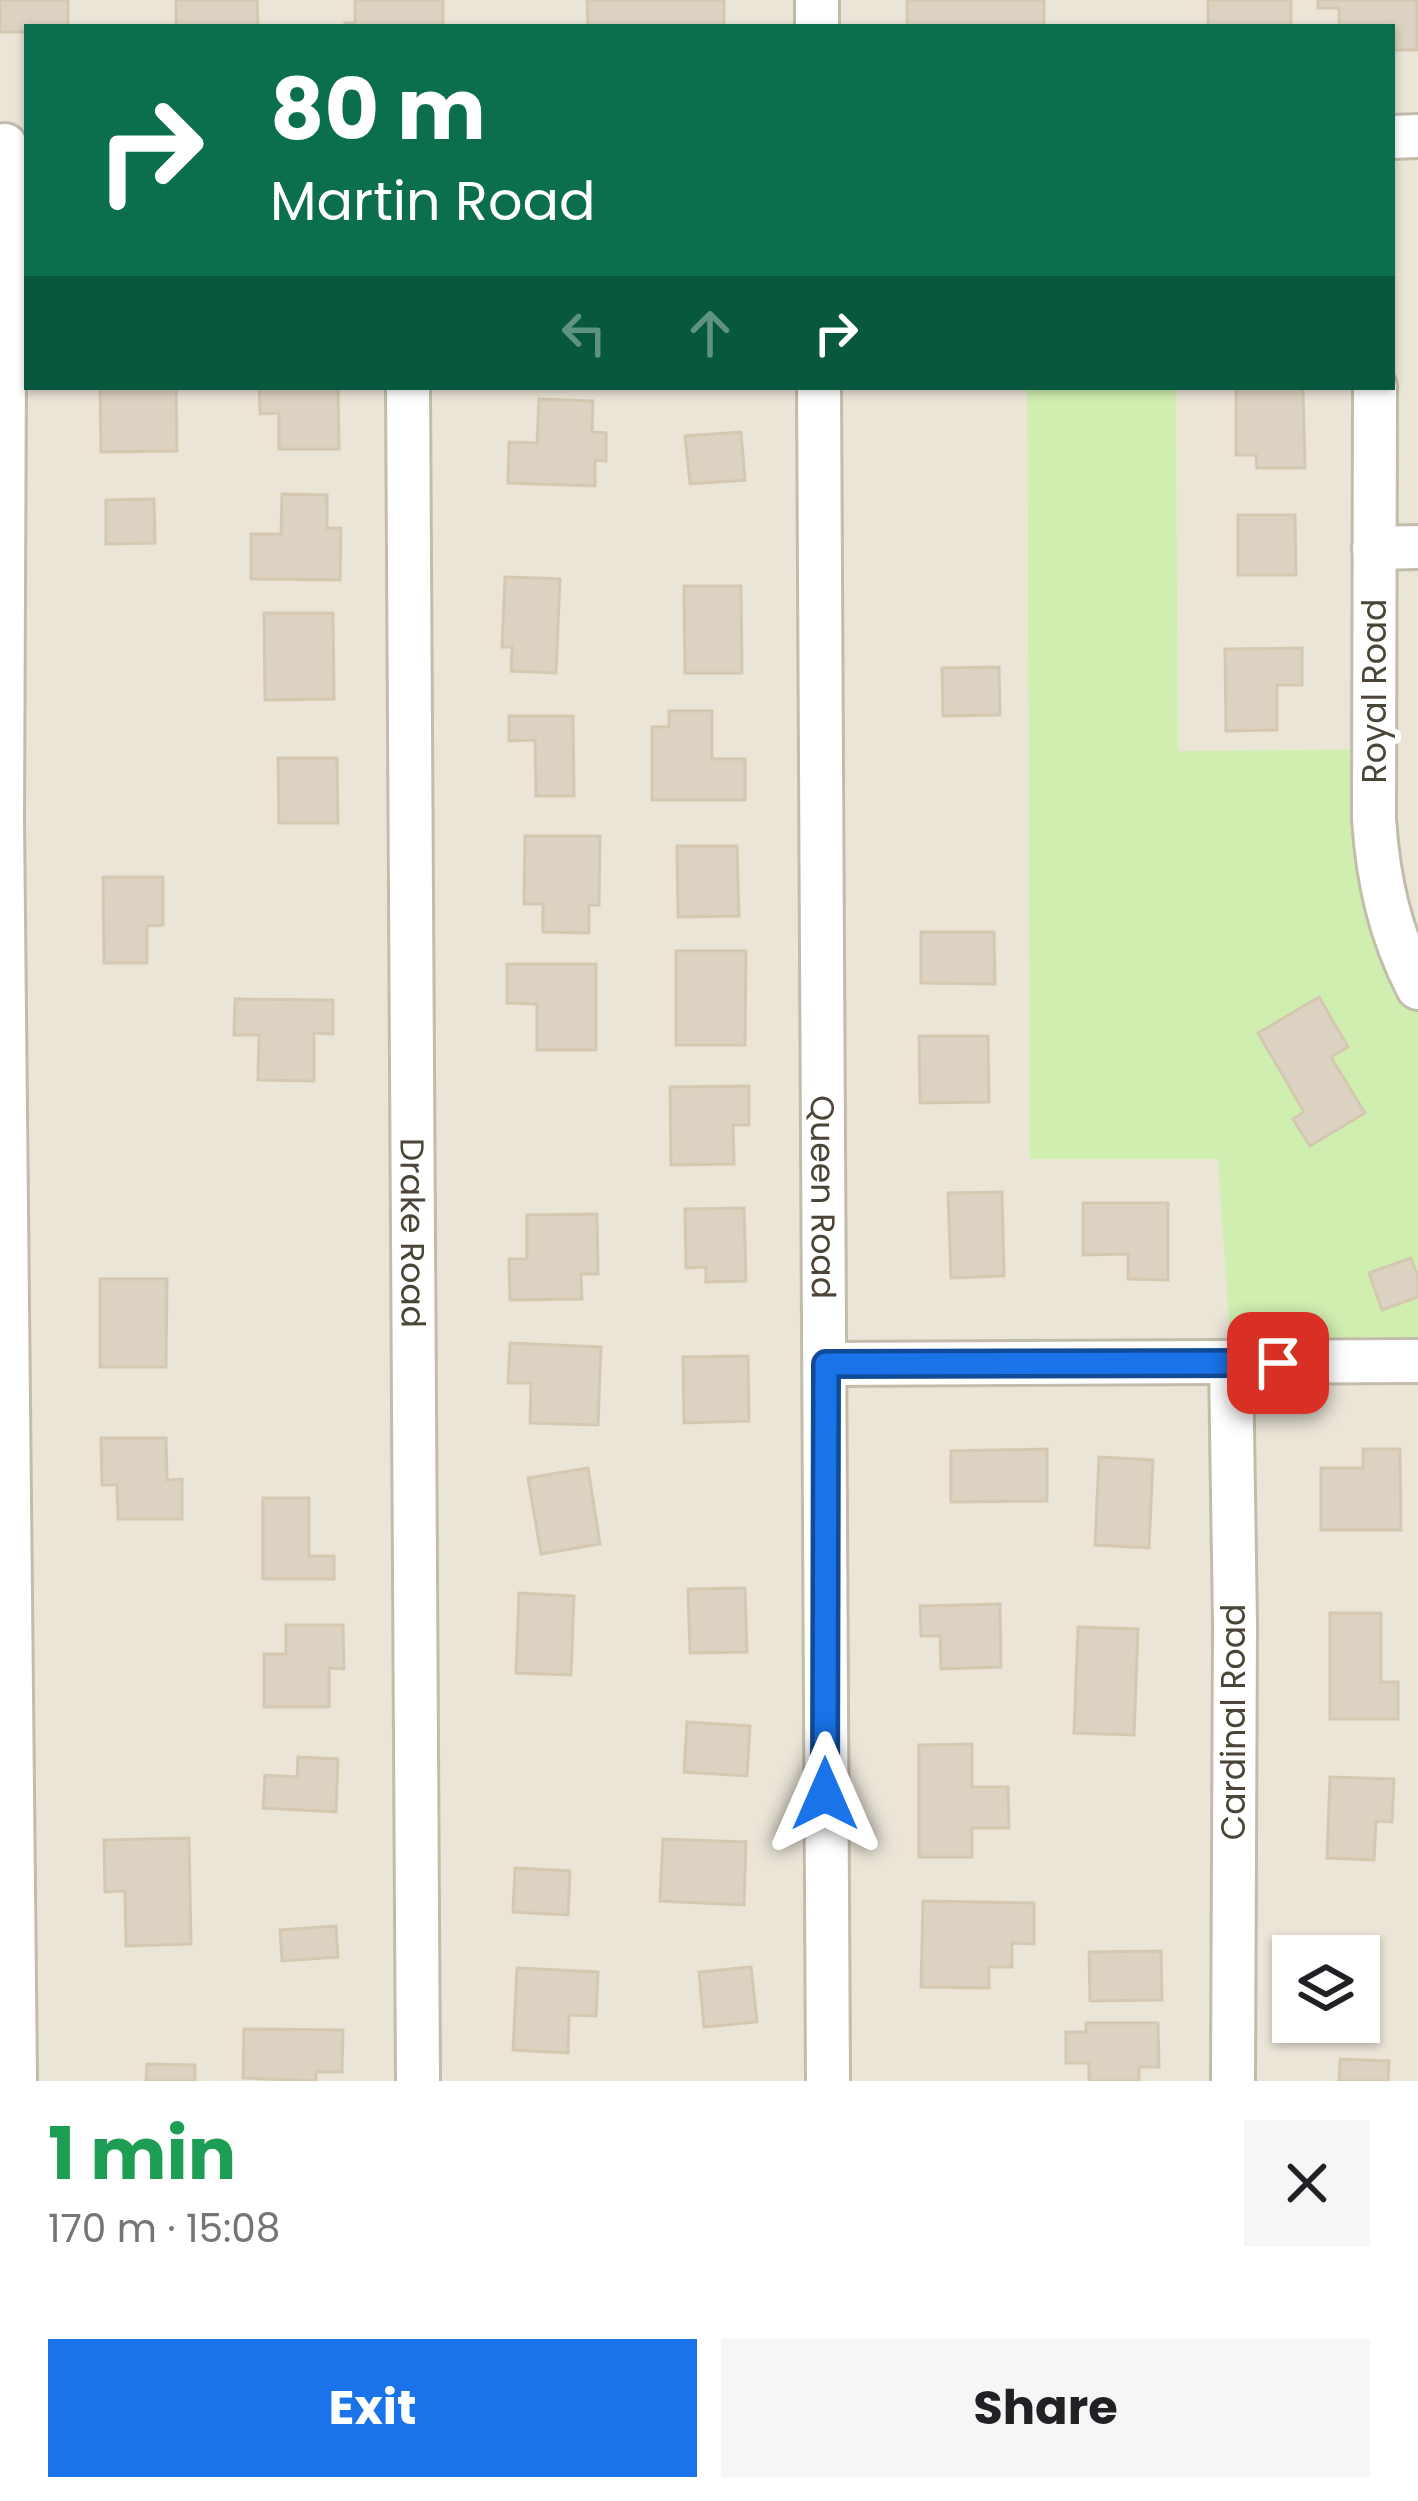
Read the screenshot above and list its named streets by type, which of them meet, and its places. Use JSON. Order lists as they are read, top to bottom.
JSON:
{
  "streets": {
    "street": [
      "Royal Road",
      "Queen Road",
      "Drake Road",
      "Cardinal Road"
    ]
  },
  "page": {
    "turn": ["80 m", "Martin Road"],
    "heading": ["1 min", "170 m · 15:08"],
    "buttons": ["Exit", "Share"]
  }
}
